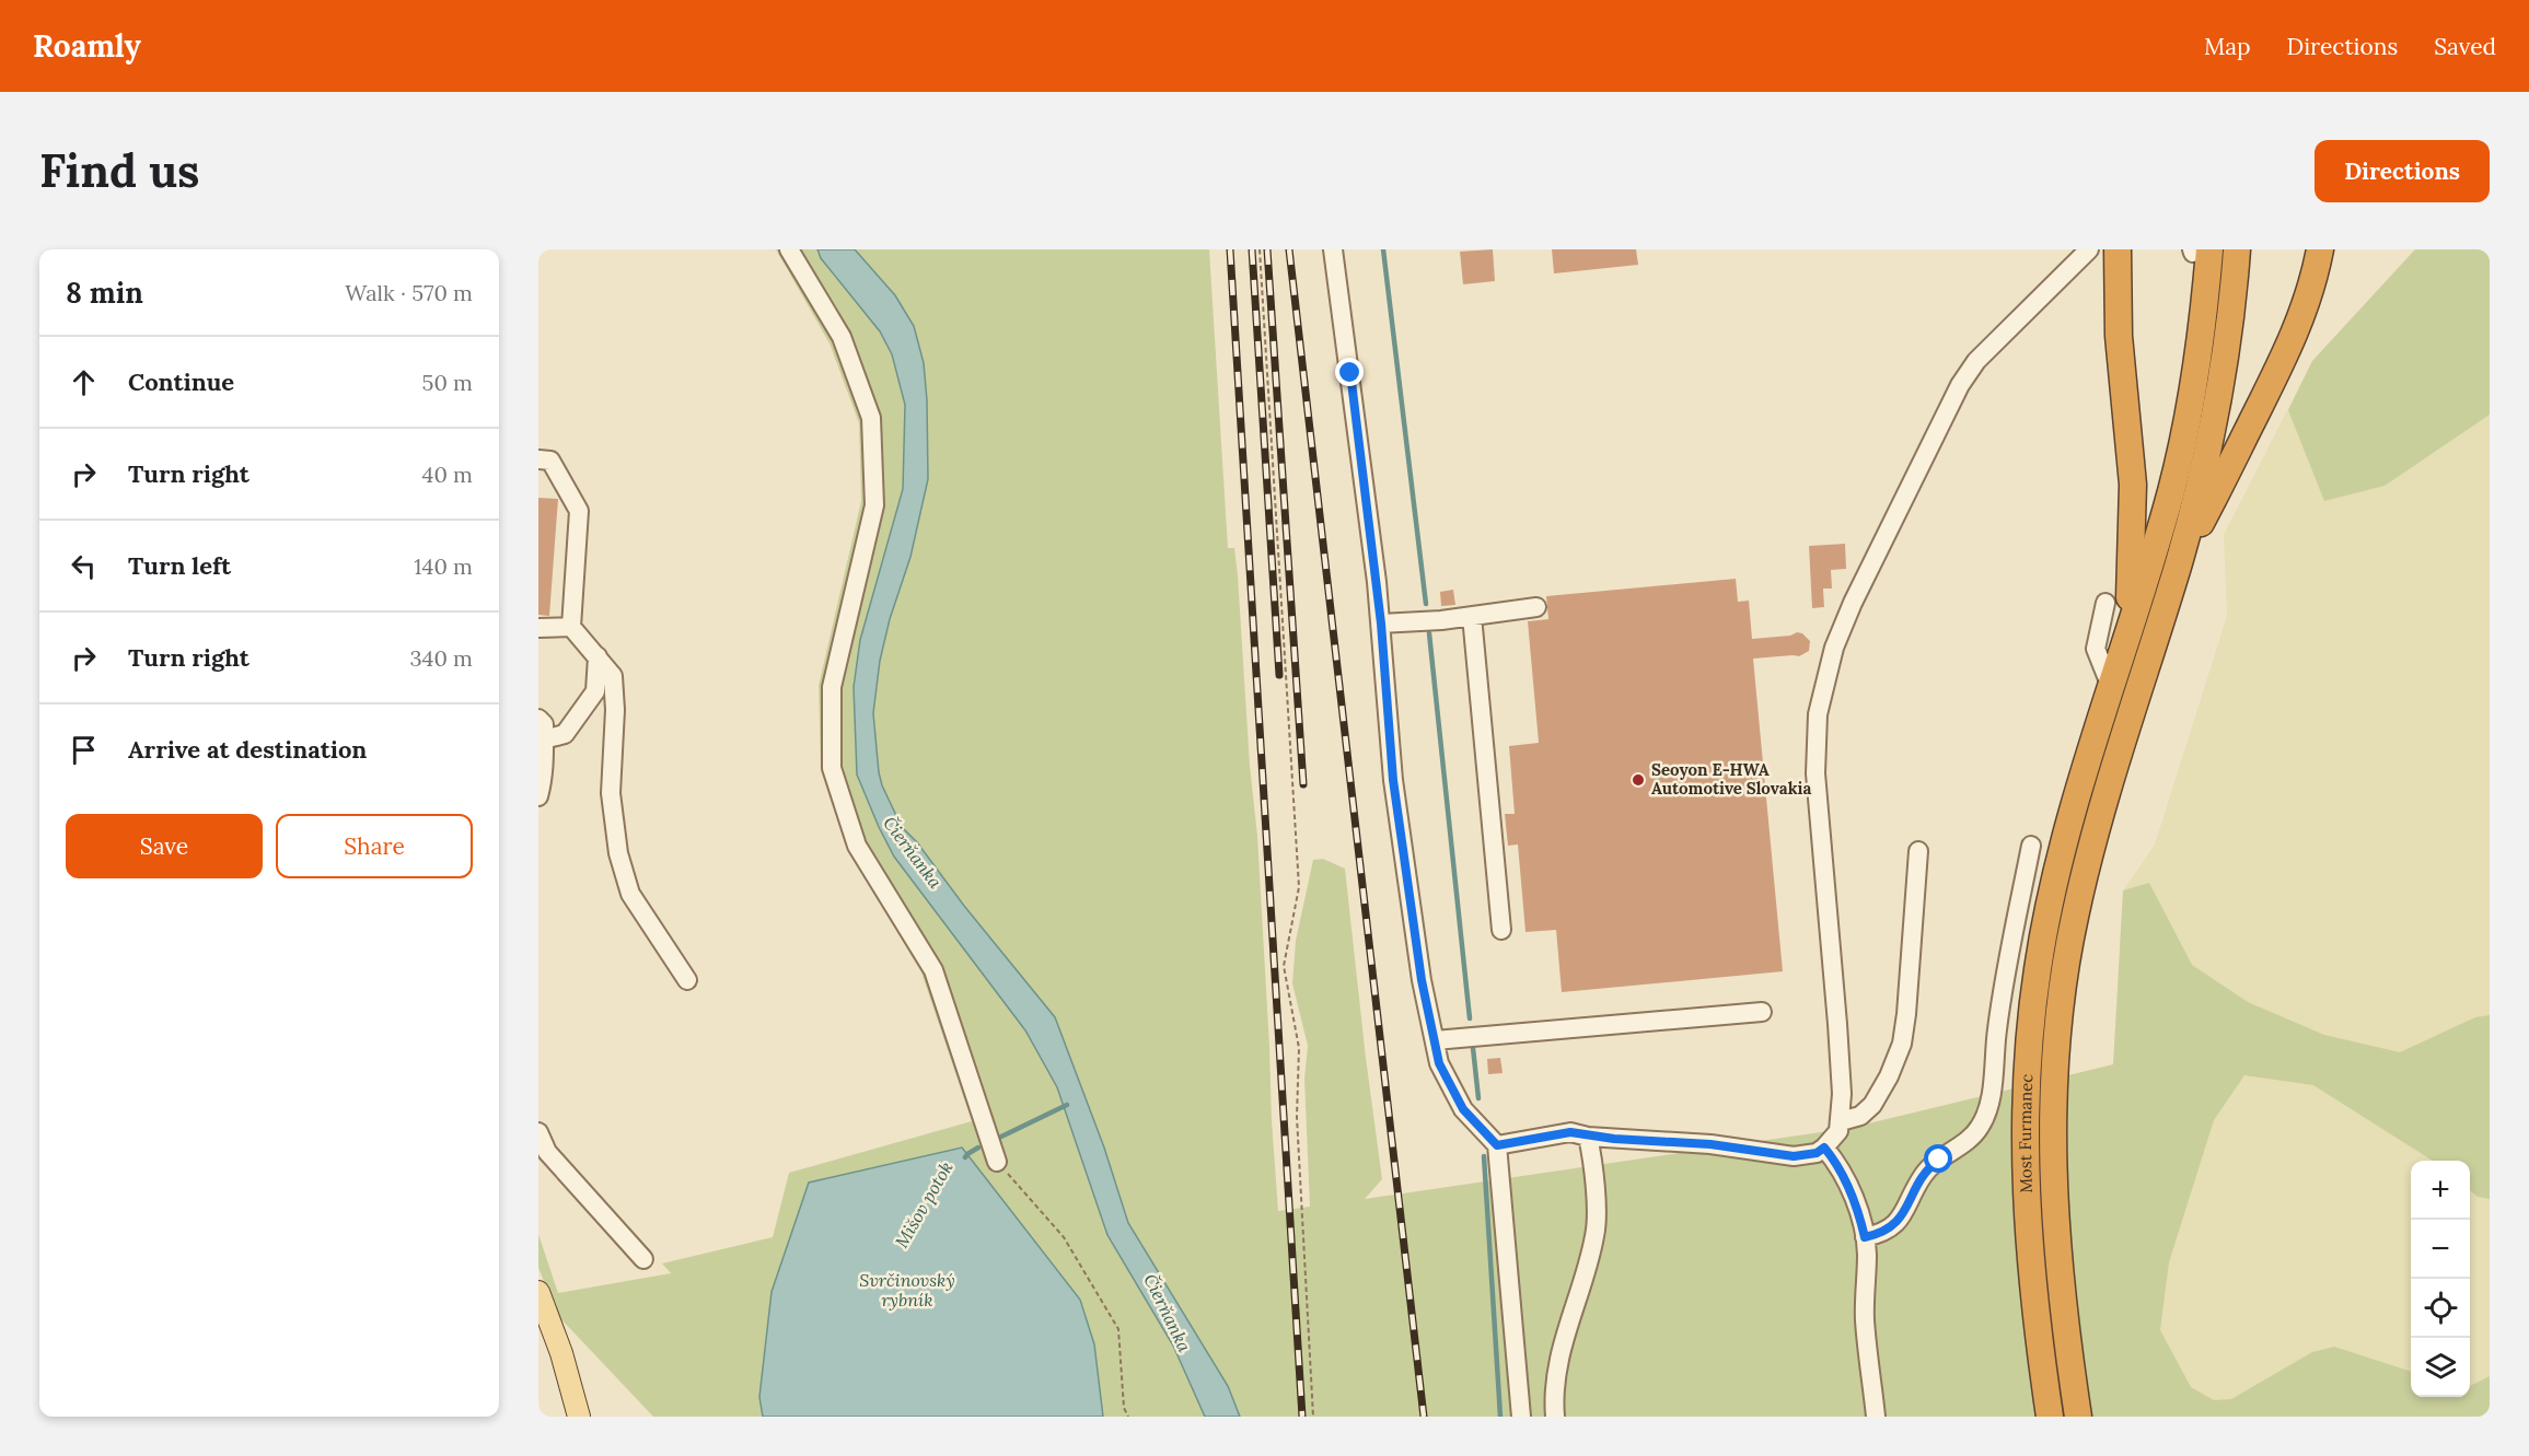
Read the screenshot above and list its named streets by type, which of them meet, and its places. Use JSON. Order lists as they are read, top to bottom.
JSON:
{
  "streets": {
    "highway": ["Most Furmanec"]
  },
  "water": ["Čierňanka", "Mišov potok", "Svrčinovský rybník"],
  "places": ["Seoyon E-HWA Automotive Slovakia"],
  "page": {
    "header": "Roamly",
    "nav": ["Map", "Directions", "Saved"],
    "buttons": [
      "Directions",
      ["Save", "Share"]
    ],
    "title": "Find us",
    "heading": ["8 min", "Walk · 570 m"],
    "list": [
      ["Continue", "50 m"],
      ["Turn right", "40 m"],
      ["Turn left", "140 m"],
      ["Turn right", "340 m"],
      "Arrive at destination"
    ],
    "map_buttons": ["+", "−"]
  }
}
